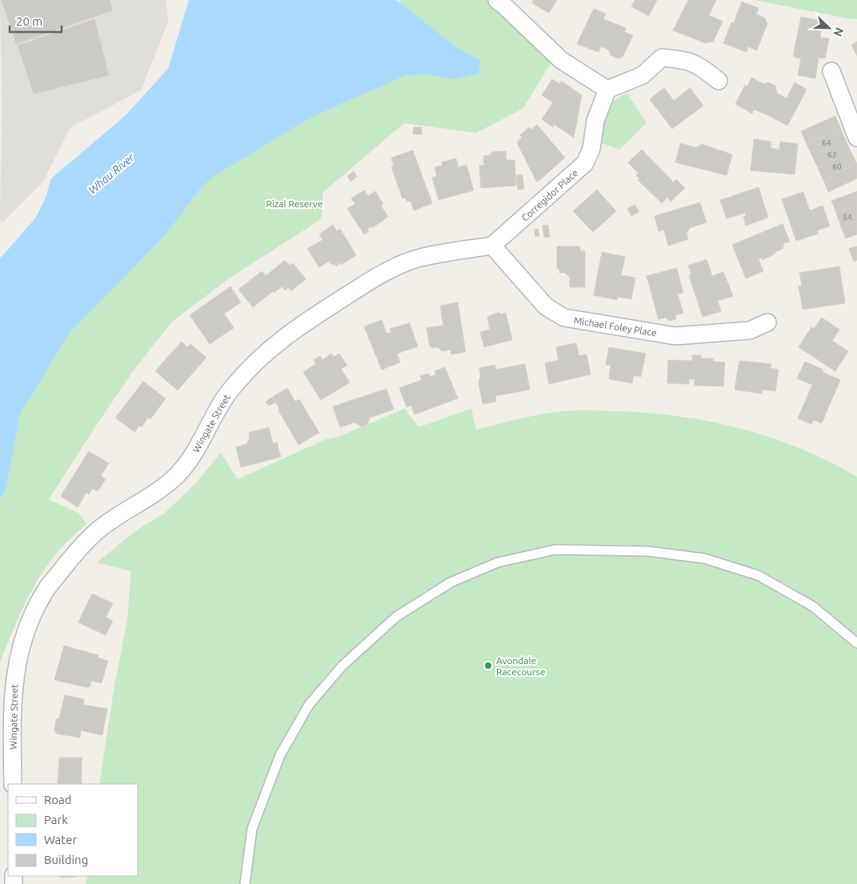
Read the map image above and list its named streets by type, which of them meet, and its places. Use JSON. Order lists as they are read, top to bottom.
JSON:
{
  "streets": {
    "street": ["Corregidor Place", "Michael Foley Place", "Wingate Street"]
  },
  "crossings": [
    ["Corregidor Place", "Michael Foley Place"],
    ["Corregidor Place", "Wingate Street"],
    ["Michael Foley Place", "Wingate Street"]
  ],
  "water": ["Whau River"],
  "parks": ["Rizal Reserve"],
  "places": ["Avondale Racecourse"],
  "house_numbers": [
    "64",
    "62",
    "60",
    "54"
  ],
  "legend": [
    "Road",
    "Park",
    "Water",
    "Building"
  ],
  "scale_bar": "20 m",
  "north": "bottom right"
}
